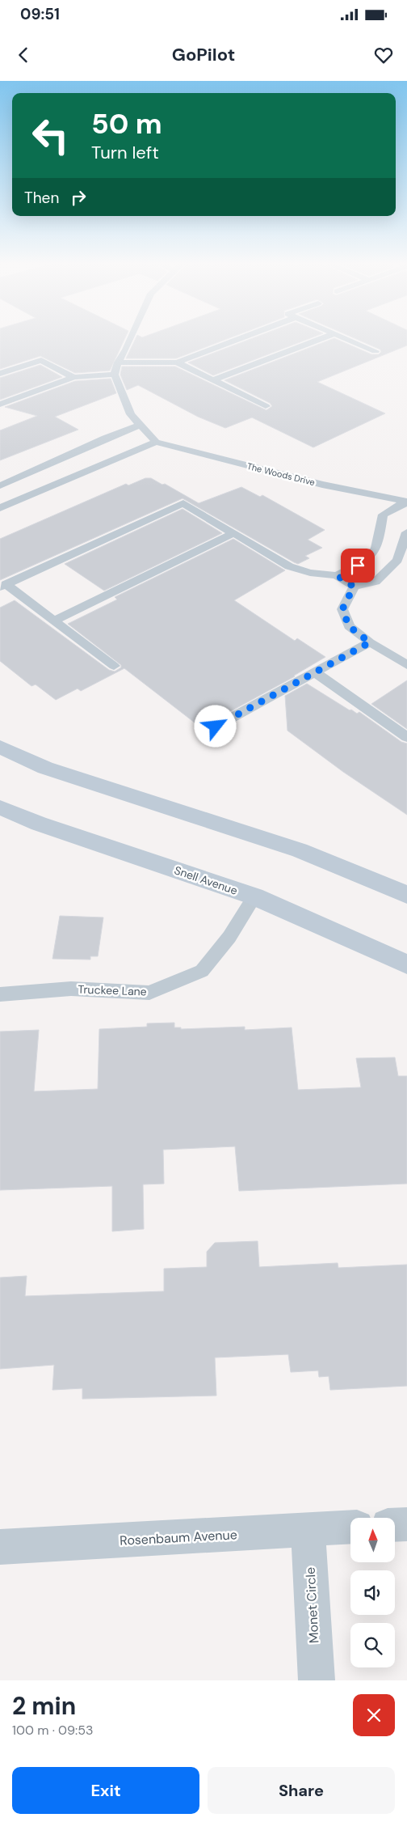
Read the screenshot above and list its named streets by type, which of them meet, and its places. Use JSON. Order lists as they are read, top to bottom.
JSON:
{
  "streets": {
    "main road": ["Snell Avenue"],
    "street": ["Rosenbaum Avenue", "Monet Circle"],
    "lane": ["The Woods Drive", "Truckee Lane"]
  },
  "crossings": [
    ["Snell Avenue", "Truckee Lane"],
    ["Rosenbaum Avenue", "Monet Circle"]
  ],
  "north": "top",
  "page": {
    "status": "09:51",
    "header": "GoPilot",
    "turn": ["50 m", "Turn left"],
    "then": "Then",
    "heading": ["2 min", "100 m · 09:53"],
    "buttons": ["Exit", "Share"]
  }
}
